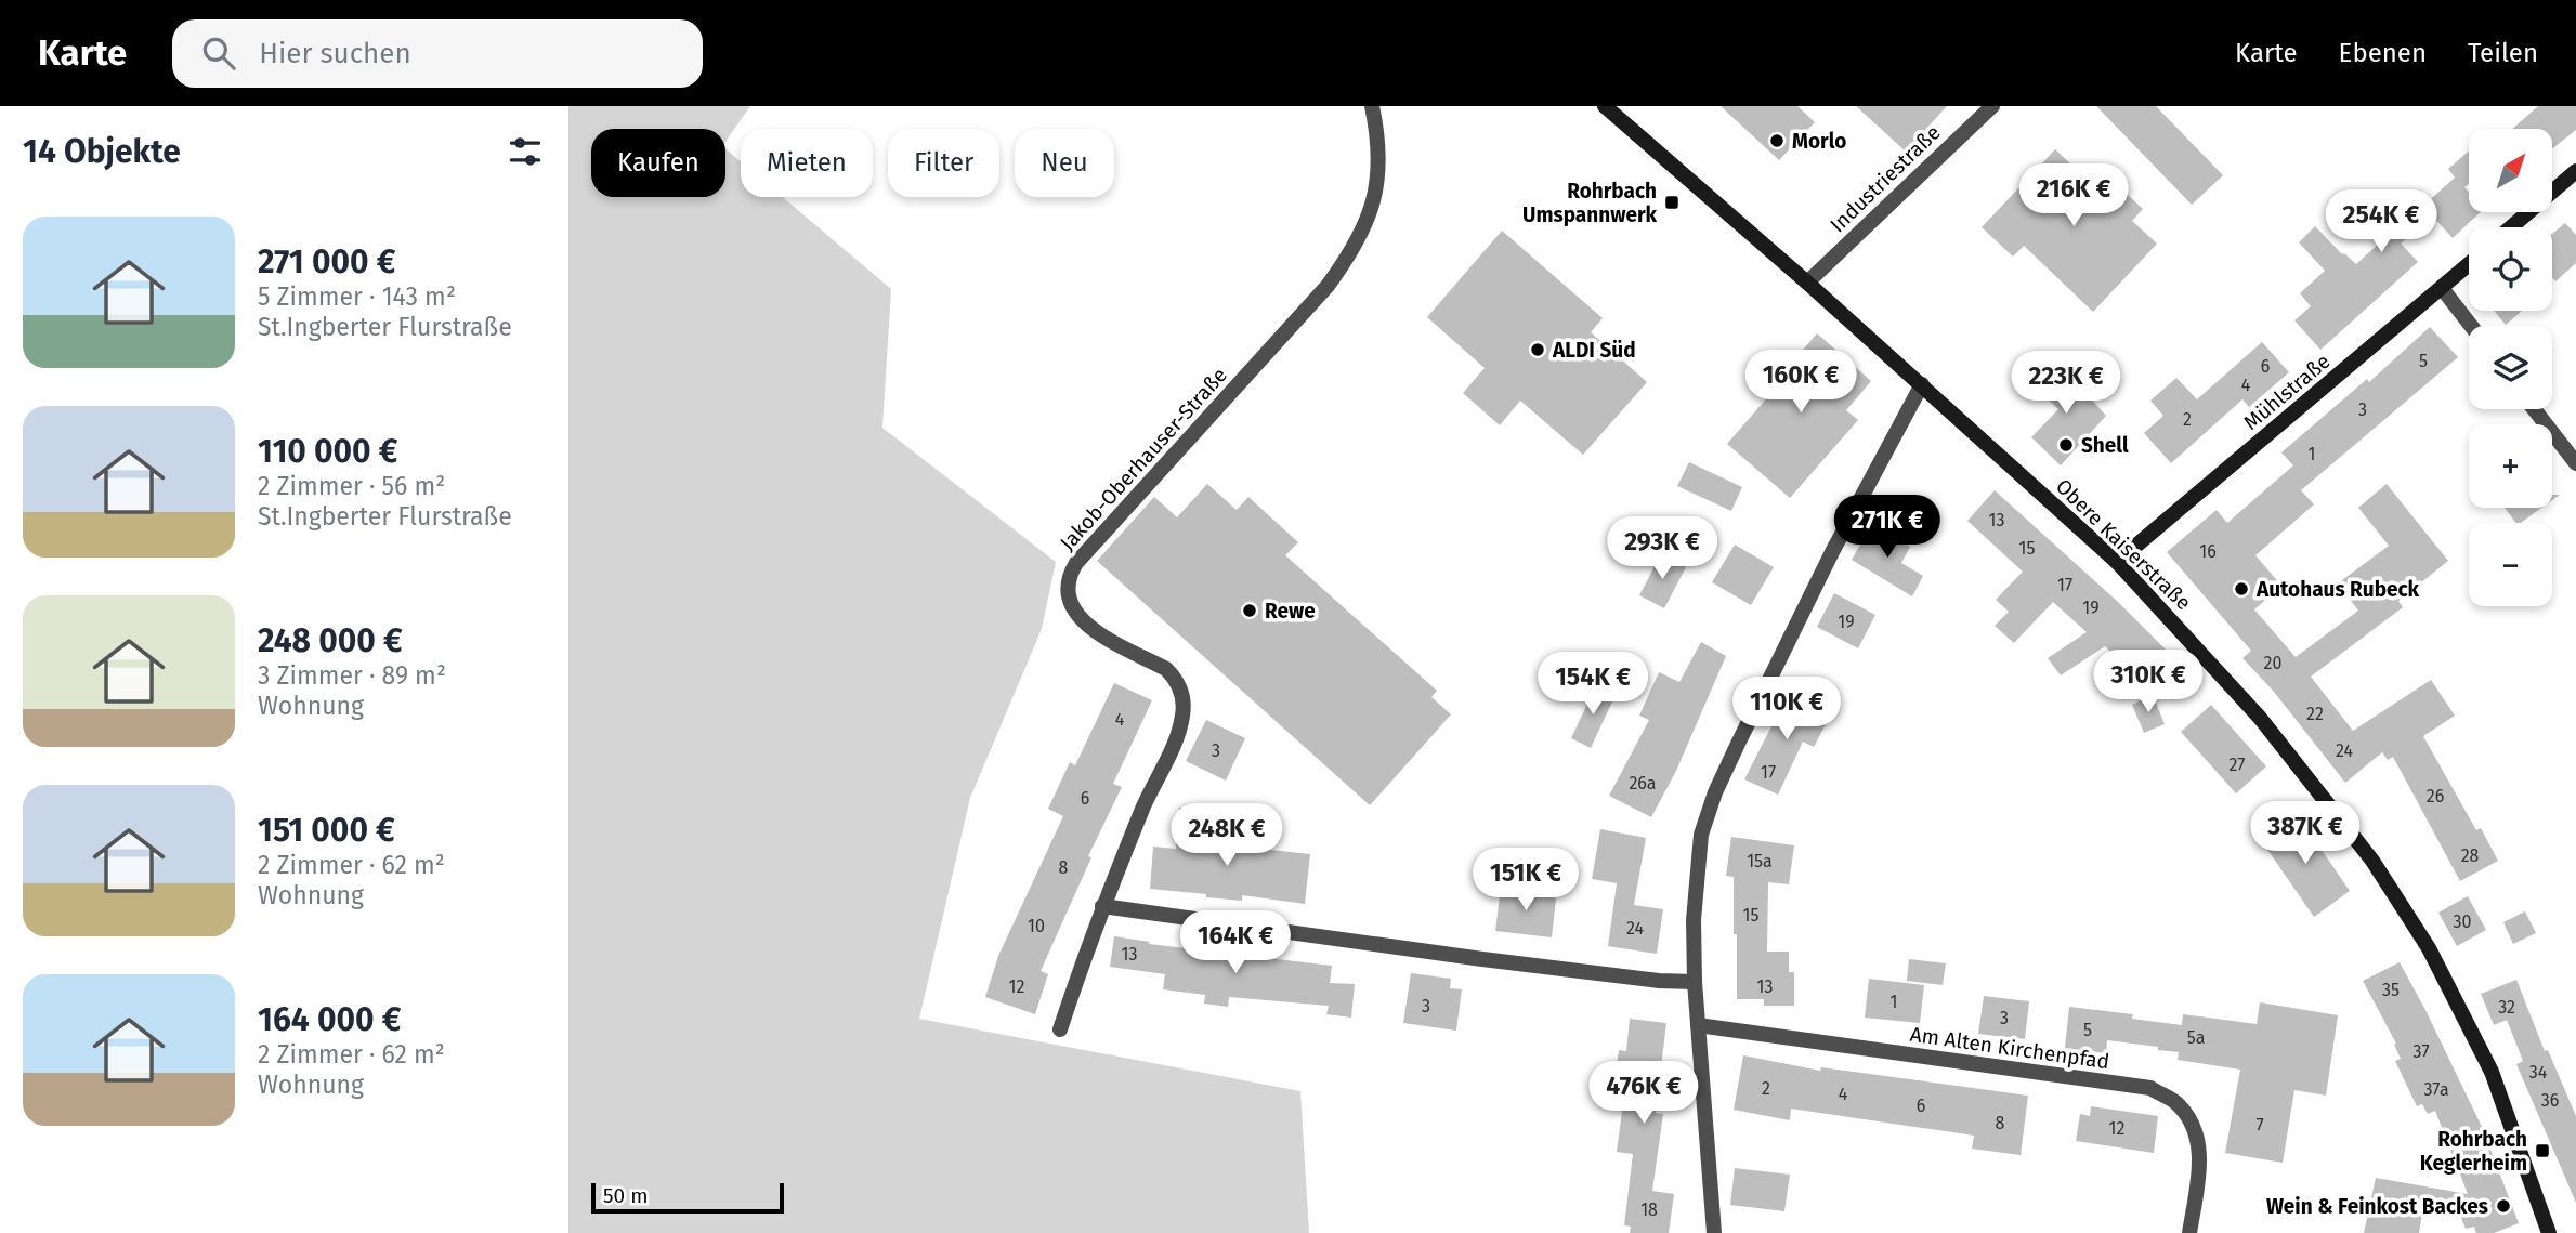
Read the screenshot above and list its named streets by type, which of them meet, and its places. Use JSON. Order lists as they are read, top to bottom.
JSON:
{
  "streets": {
    "main road": ["Mühlstraße", "Obere Kaiserstraße"],
    "street": ["Industriestraße", "Jakob-Oberhauser-Straße", "Am Alten Kirchenpfad"]
  },
  "crossings": [
    ["Industriestraße", "Obere Kaiserstraße"],
    ["Mühlstraße", "Obere Kaiserstraße"]
  ],
  "places": {
    "other": [
      "Morlo",
      "ALDI Süd",
      "Shell",
      "Autohaus Rubeck",
      "Rewe",
      "Wein & Feinkost Backes"
    ],
    "transit": ["Rohrbach Umspannwerk", "Rohrbach Keglerheim"]
  },
  "house_numbers": [
    "5",
    "6",
    "4",
    "3",
    "2",
    "1",
    "13",
    "15",
    "16",
    "17",
    "19",
    "19",
    "20",
    "22",
    "4",
    "3",
    "24",
    "27",
    "17",
    "26a",
    "26",
    "6",
    "28",
    "15a",
    "8",
    "15",
    "30",
    "10",
    "24",
    "13",
    "12",
    "13",
    "35",
    "1",
    "3",
    "32",
    "3",
    "5",
    "5a",
    "37",
    "34",
    "2",
    "37a",
    "4",
    "36",
    "6",
    "8",
    "7",
    "12",
    "18"
  ],
  "scale_bar": "50 m",
  "north": "top right",
  "page": {
    "header": "Karte",
    "search": "Hier suchen",
    "nav": ["Karte", "Ebenen", "Teilen"],
    "heading": "14 Objekte",
    "map_buttons": ["+", "−"],
    "chip": [
      "Kaufen",
      "Mieten",
      "Filter",
      "Neu"
    ],
    "price": [
      "216K €",
      "254K €",
      "160K €",
      "223K €",
      "271K €",
      "293K €",
      "310K €",
      "154K €",
      "110K €",
      "387K €",
      "248K €",
      "151K €",
      "164K €",
      "476K €"
    ],
    "list": [
      {
        "name": "271 000 €",
        "note": "5 Zimmer · 143 m² · St.Ingberter Flurstraße"
      },
      {
        "name": "110 000 €",
        "note": "2 Zimmer · 56 m² · St.Ingberter Flurstraße"
      },
      {
        "name": "248 000 €",
        "note": "3 Zimmer · 89 m² · Wohnung"
      },
      {
        "name": "151 000 €",
        "note": "2 Zimmer · 62 m² · Wohnung"
      },
      {
        "name": "164 000 €",
        "note": "2 Zimmer · 62 m² · Wohnung"
      }
    ],
    "scale": "50 m"
  }
}
